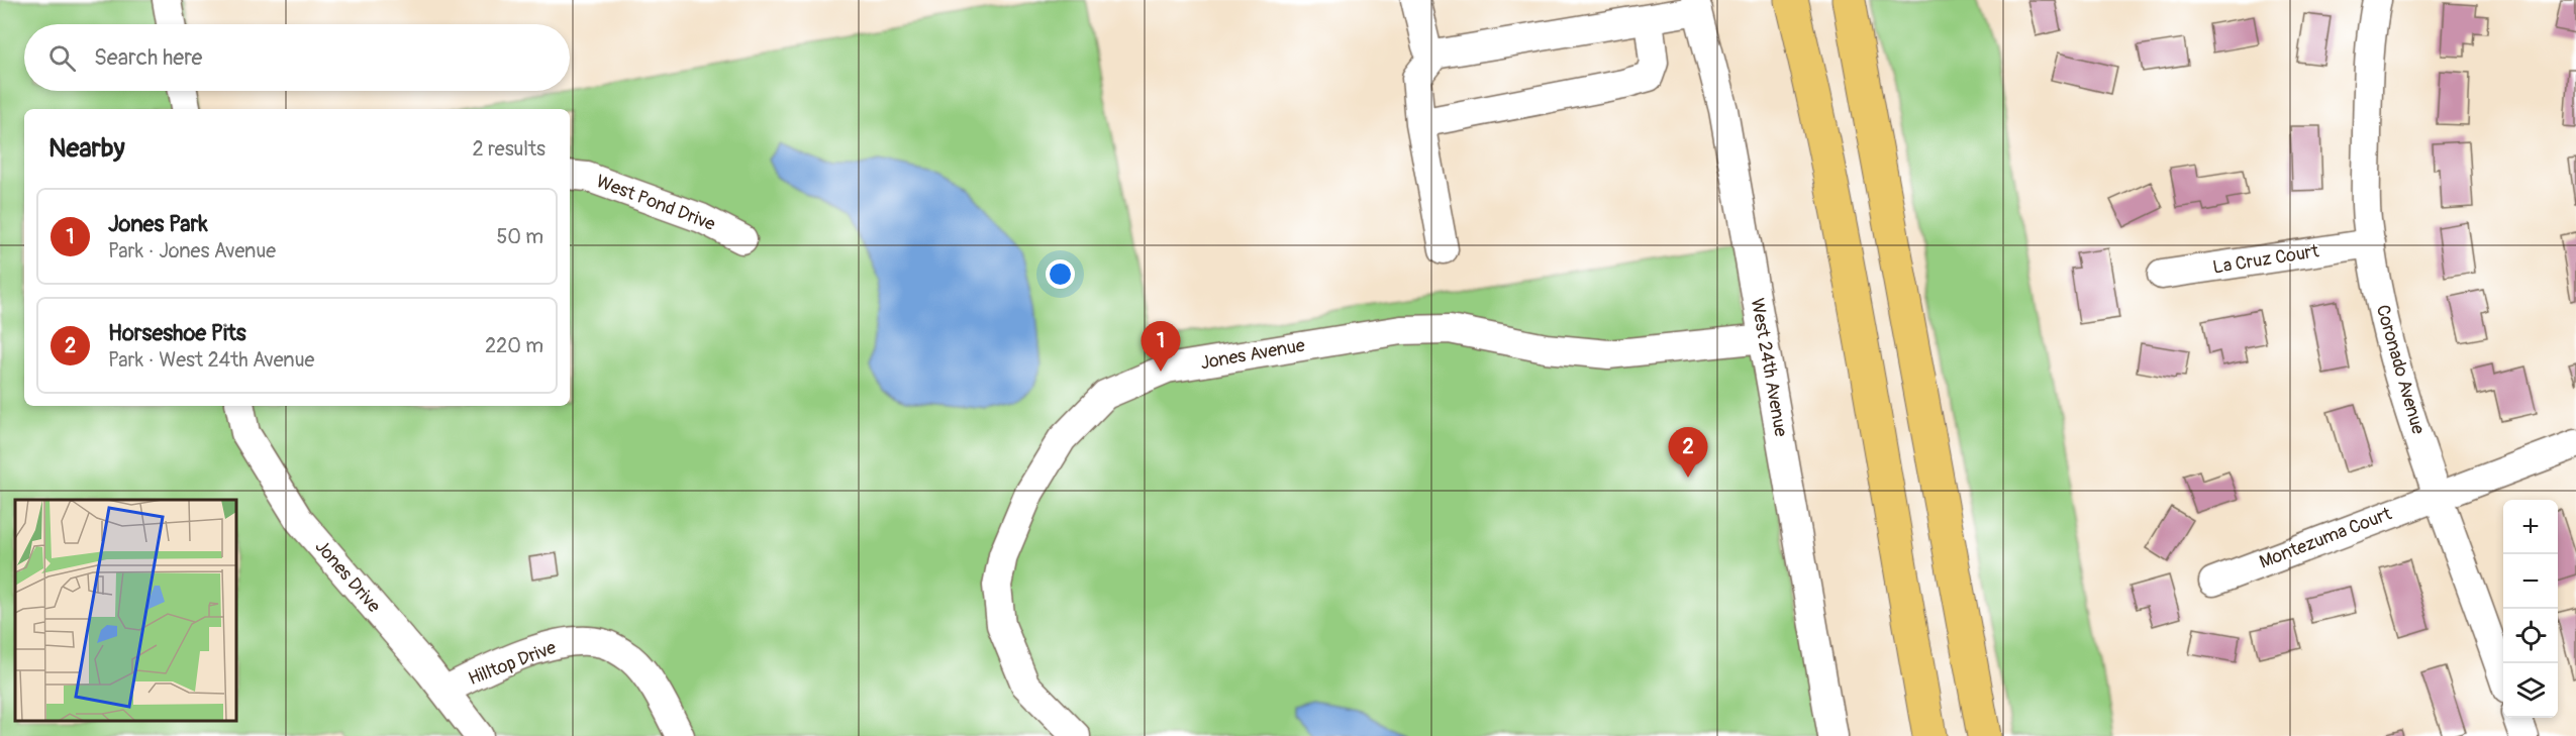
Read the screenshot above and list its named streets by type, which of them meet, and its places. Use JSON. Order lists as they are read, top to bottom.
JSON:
{
  "streets": {
    "street": [
      "West Pond Drive",
      "La Cruz Court",
      "Jones Avenue",
      "West 24th Avenue",
      "Coronado Avenue",
      "Montezuma Court",
      "Jones Drive",
      "Hilltop Drive"
    ]
  },
  "crossings": [
    ["La Cruz Court", "Coronado Avenue"],
    ["Jones Avenue", "West 24th Avenue"],
    ["Coronado Avenue", "Montezuma Court"],
    ["Jones Drive", "Hilltop Drive"]
  ],
  "page": {
    "search": "Search here",
    "heading": ["Nearby", "2 results"],
    "list": [
      {
        "mark": "1",
        "name": "Jones Park",
        "note": "Park · Jones Avenue",
        "value": "50 m"
      },
      {
        "mark": "2",
        "name": "Horseshoe Pits",
        "note": "Park · West 24th Avenue",
        "value": "220 m"
      }
    ],
    "pins": ["1", "2"],
    "map_buttons": ["+", "−"]
  }
}
